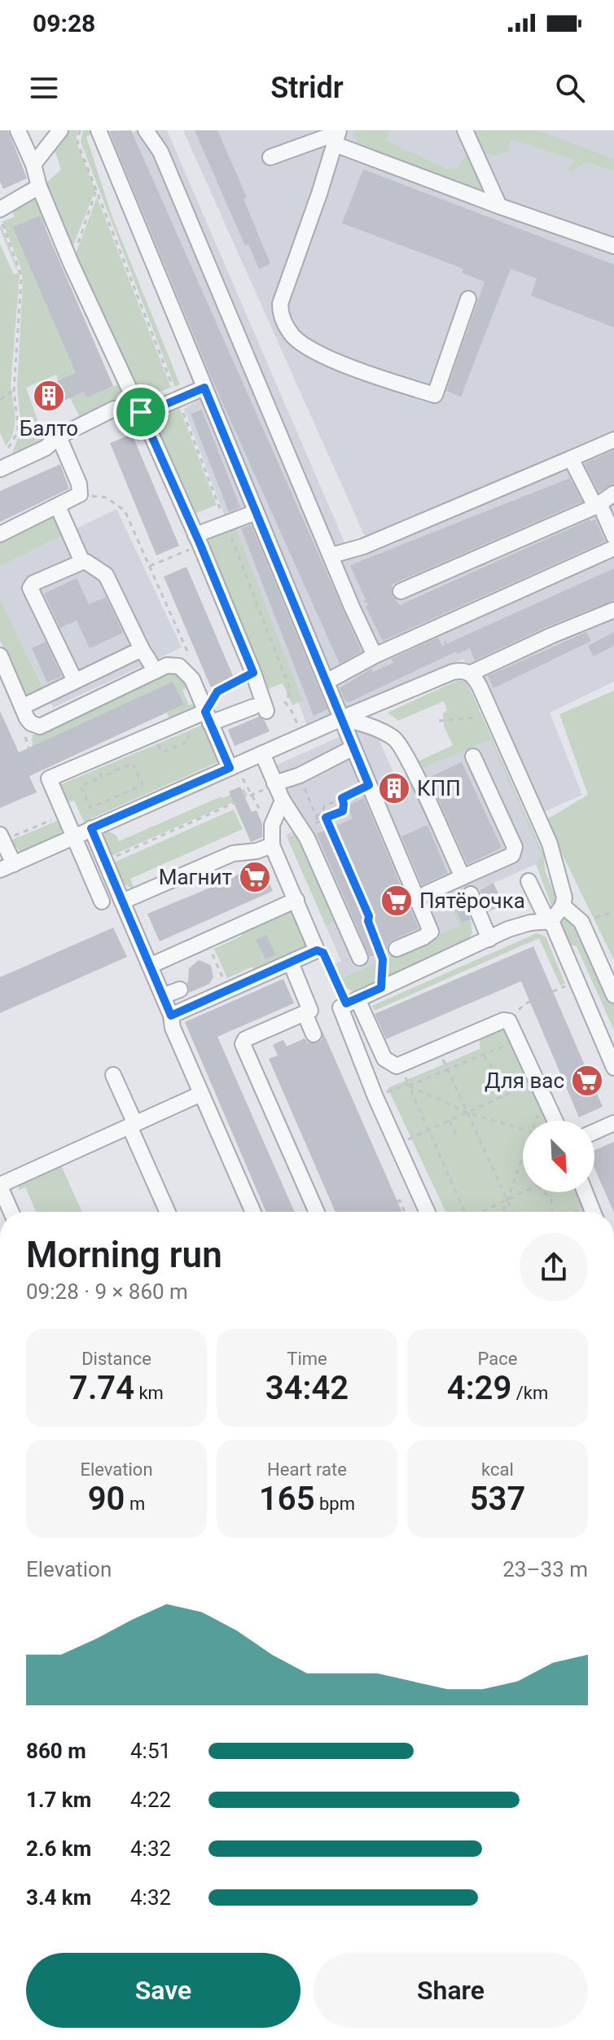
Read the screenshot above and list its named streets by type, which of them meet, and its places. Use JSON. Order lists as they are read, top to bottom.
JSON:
{
  "places": {
    "building": ["Балто", "КПП"],
    "supermarket": ["Магнит", "Пятёрочка", "Для вас"]
  },
  "north": "bottom right",
  "page": {
    "status": "09:28",
    "header": "Stridr",
    "heading": ["Morning run", "09:28 · 9 × 860 m"],
    "stats": [
      ["Distance", "7.74 km"],
      ["Time", "34:42"],
      ["Pace", "4:29 /km"],
      ["Elevation", "90 m"],
      ["Heart rate", "165 bpm"],
      ["kcal", "537"]
    ],
    "chart": ["Elevation", "23–33 m"],
    "list": [
      {
        "name": "860 m",
        "note": "4:51"
      },
      {
        "name": "1.7 km",
        "note": "4:22"
      },
      {
        "name": "2.6 km",
        "note": "4:32"
      },
      {
        "name": "3.4 km",
        "note": "4:32"
      }
    ],
    "buttons": ["Save", "Share"]
  }
}
